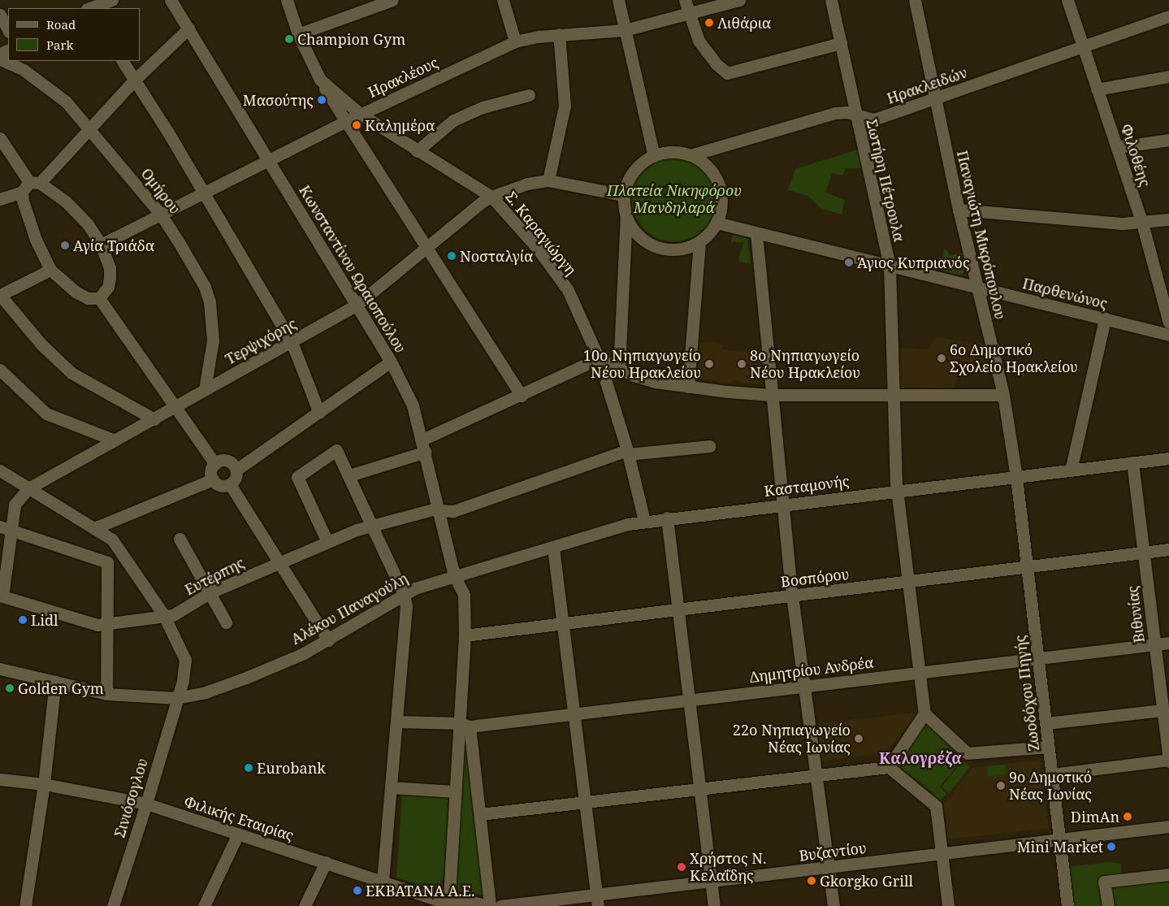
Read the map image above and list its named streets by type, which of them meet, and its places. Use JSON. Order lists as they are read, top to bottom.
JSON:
{
  "streets": {
    "street": [
      "Ηρακλέους",
      "Ηρακλειδών",
      "Φιλοθέης",
      "Σωτήρη Πέτρουλα",
      "Ομήρου",
      "Σ. Καραγιώργη",
      "Παναγιώτη Μικρόπουλου",
      "Κωνσταντίνου Ωραιοπούλου",
      "Παρθενώνος",
      "Τερψιχόρης",
      "Κασταμονής",
      "Ευτέρπης",
      "Βοσπόρου",
      "Αλέκου Παναγούλη",
      "Βιθυνίας",
      "Δημητρίου Ανδρέα",
      "Ζωοδόχου Πηγής",
      "Σινιόσογλου",
      "Φιλικής Εταιρίας",
      "Βυζαντίου"
    ]
  },
  "crossings": [
    ["Ηρακλέους", "Ομήρου"],
    ["Ηρακλέους", "Σ. Καραγιώργη"],
    ["Ηρακλέους", "Κωνσταντίνου Ωραιοπούλου"],
    ["Ηρακλειδών", "Φιλοθέης"],
    ["Ηρακλειδών", "Σωτήρη Πέτρουλα"],
    ["Ηρακλειδών", "Παναγιώτη Μικρόπουλου"],
    ["Ηρακλειδών", "Παρθενώνος"],
    ["Ηρακλειδών", "Τερψιχόρης"],
    ["Σωτήρη Πέτρουλα", "Παρθενώνος"],
    ["Σωτήρη Πέτρουλα", "Κασταμονής"],
    ["Σωτήρη Πέτρουλα", "Βοσπόρου"],
    ["Σωτήρη Πέτρουλα", "Δημητρίου Ανδρέα"],
    ["Ομήρου", "Τερψιχόρης"],
    ["Σ. Καραγιώργη", "Τερψιχόρης"],
    ["Σ. Καραγιώργη", "Κασταμονής"],
    ["Σ. Καραγιώργη", "Ευτέρπης"],
    ["Παναγιώτη Μικρόπουλου", "Παρθενώνος"],
    ["Παναγιώτη Μικρόπουλου", "Κασταμονής"],
    ["Παναγιώτη Μικρόπουλου", "Ζωοδόχου Πηγής"],
    ["Κωνσταντίνου Ωραιοπούλου", "Τερψιχόρης"],
    ["Κωνσταντίνου Ωραιοπούλου", "Κασταμονής"],
    ["Κωνσταντίνου Ωραιοπούλου", "Ευτέρπης"],
    ["Κωνσταντίνου Ωραιοπούλου", "Βοσπόρου"],
    ["Κωνσταντίνου Ωραιοπούλου", "Αλέκου Παναγούλη"],
    ["Κωνσταντίνου Ωραιοπούλου", "Δημητρίου Ανδρέα"],
    ["Παρθενώνος", "Τερψιχόρης"],
    ["Τερψιχόρης", "Ευτέρπης"],
    ["Τερψιχόρης", "Σινιόσογλου"],
    ["Κασταμονής", "Αλέκου Παναγούλη"],
    ["Κασταμονής", "Βιθυνίας"],
    ["Κασταμονής", "Ζωοδόχου Πηγής"],
    ["Ευτέρπης", "Σινιόσογλου"],
    ["Βοσπόρου", "Βιθυνίας"],
    ["Βοσπόρου", "Ζωοδόχου Πηγής"],
    ["Αλέκου Παναγούλη", "Σινιόσογλου"],
    ["Βιθυνίας", "Δημητρίου Ανδρέα"],
    ["Δημητρίου Ανδρέα", "Ζωοδόχου Πηγής"],
    ["Ζωοδόχου Πηγής", "Βυζαντίου"],
    ["Σινιόσογλου", "Φιλικής Εταιρίας"]
  ],
  "districts": ["Καλογρέζα"],
  "parks": ["Πλατεία Νικηφόρου Μανδηλαρά"],
  "places": [
    "Λιθάρια",
    "Champion Gym",
    "Μασούτης",
    "Καλημέρα",
    "Αγία Τριάδα",
    "Νοσταλγία",
    "Άγιος Κυπριανός",
    "6ο Δημοτικό Σχολείο Ηρακλείου",
    "10ο Νηπιαγωγείο Νέου Ηρακλείου",
    "8ο Νηπιαγωγείο Νέου Ηρακλείου",
    "Lidl",
    "Golden Gym",
    "22ο Νηπιαγωγείο Νέας Ιωνίας",
    "Eurobank",
    "9ο Δημοτικό Νέας Ιωνίας",
    "DimAn",
    "Mini Market",
    "Χρήστος Ν. Κελαΐδης",
    "Gkorgko Grill",
    "ΕΚΒΑΤΑΝΑ Α.Ε."
  ],
  "legend": ["Road", "Park"]
}
